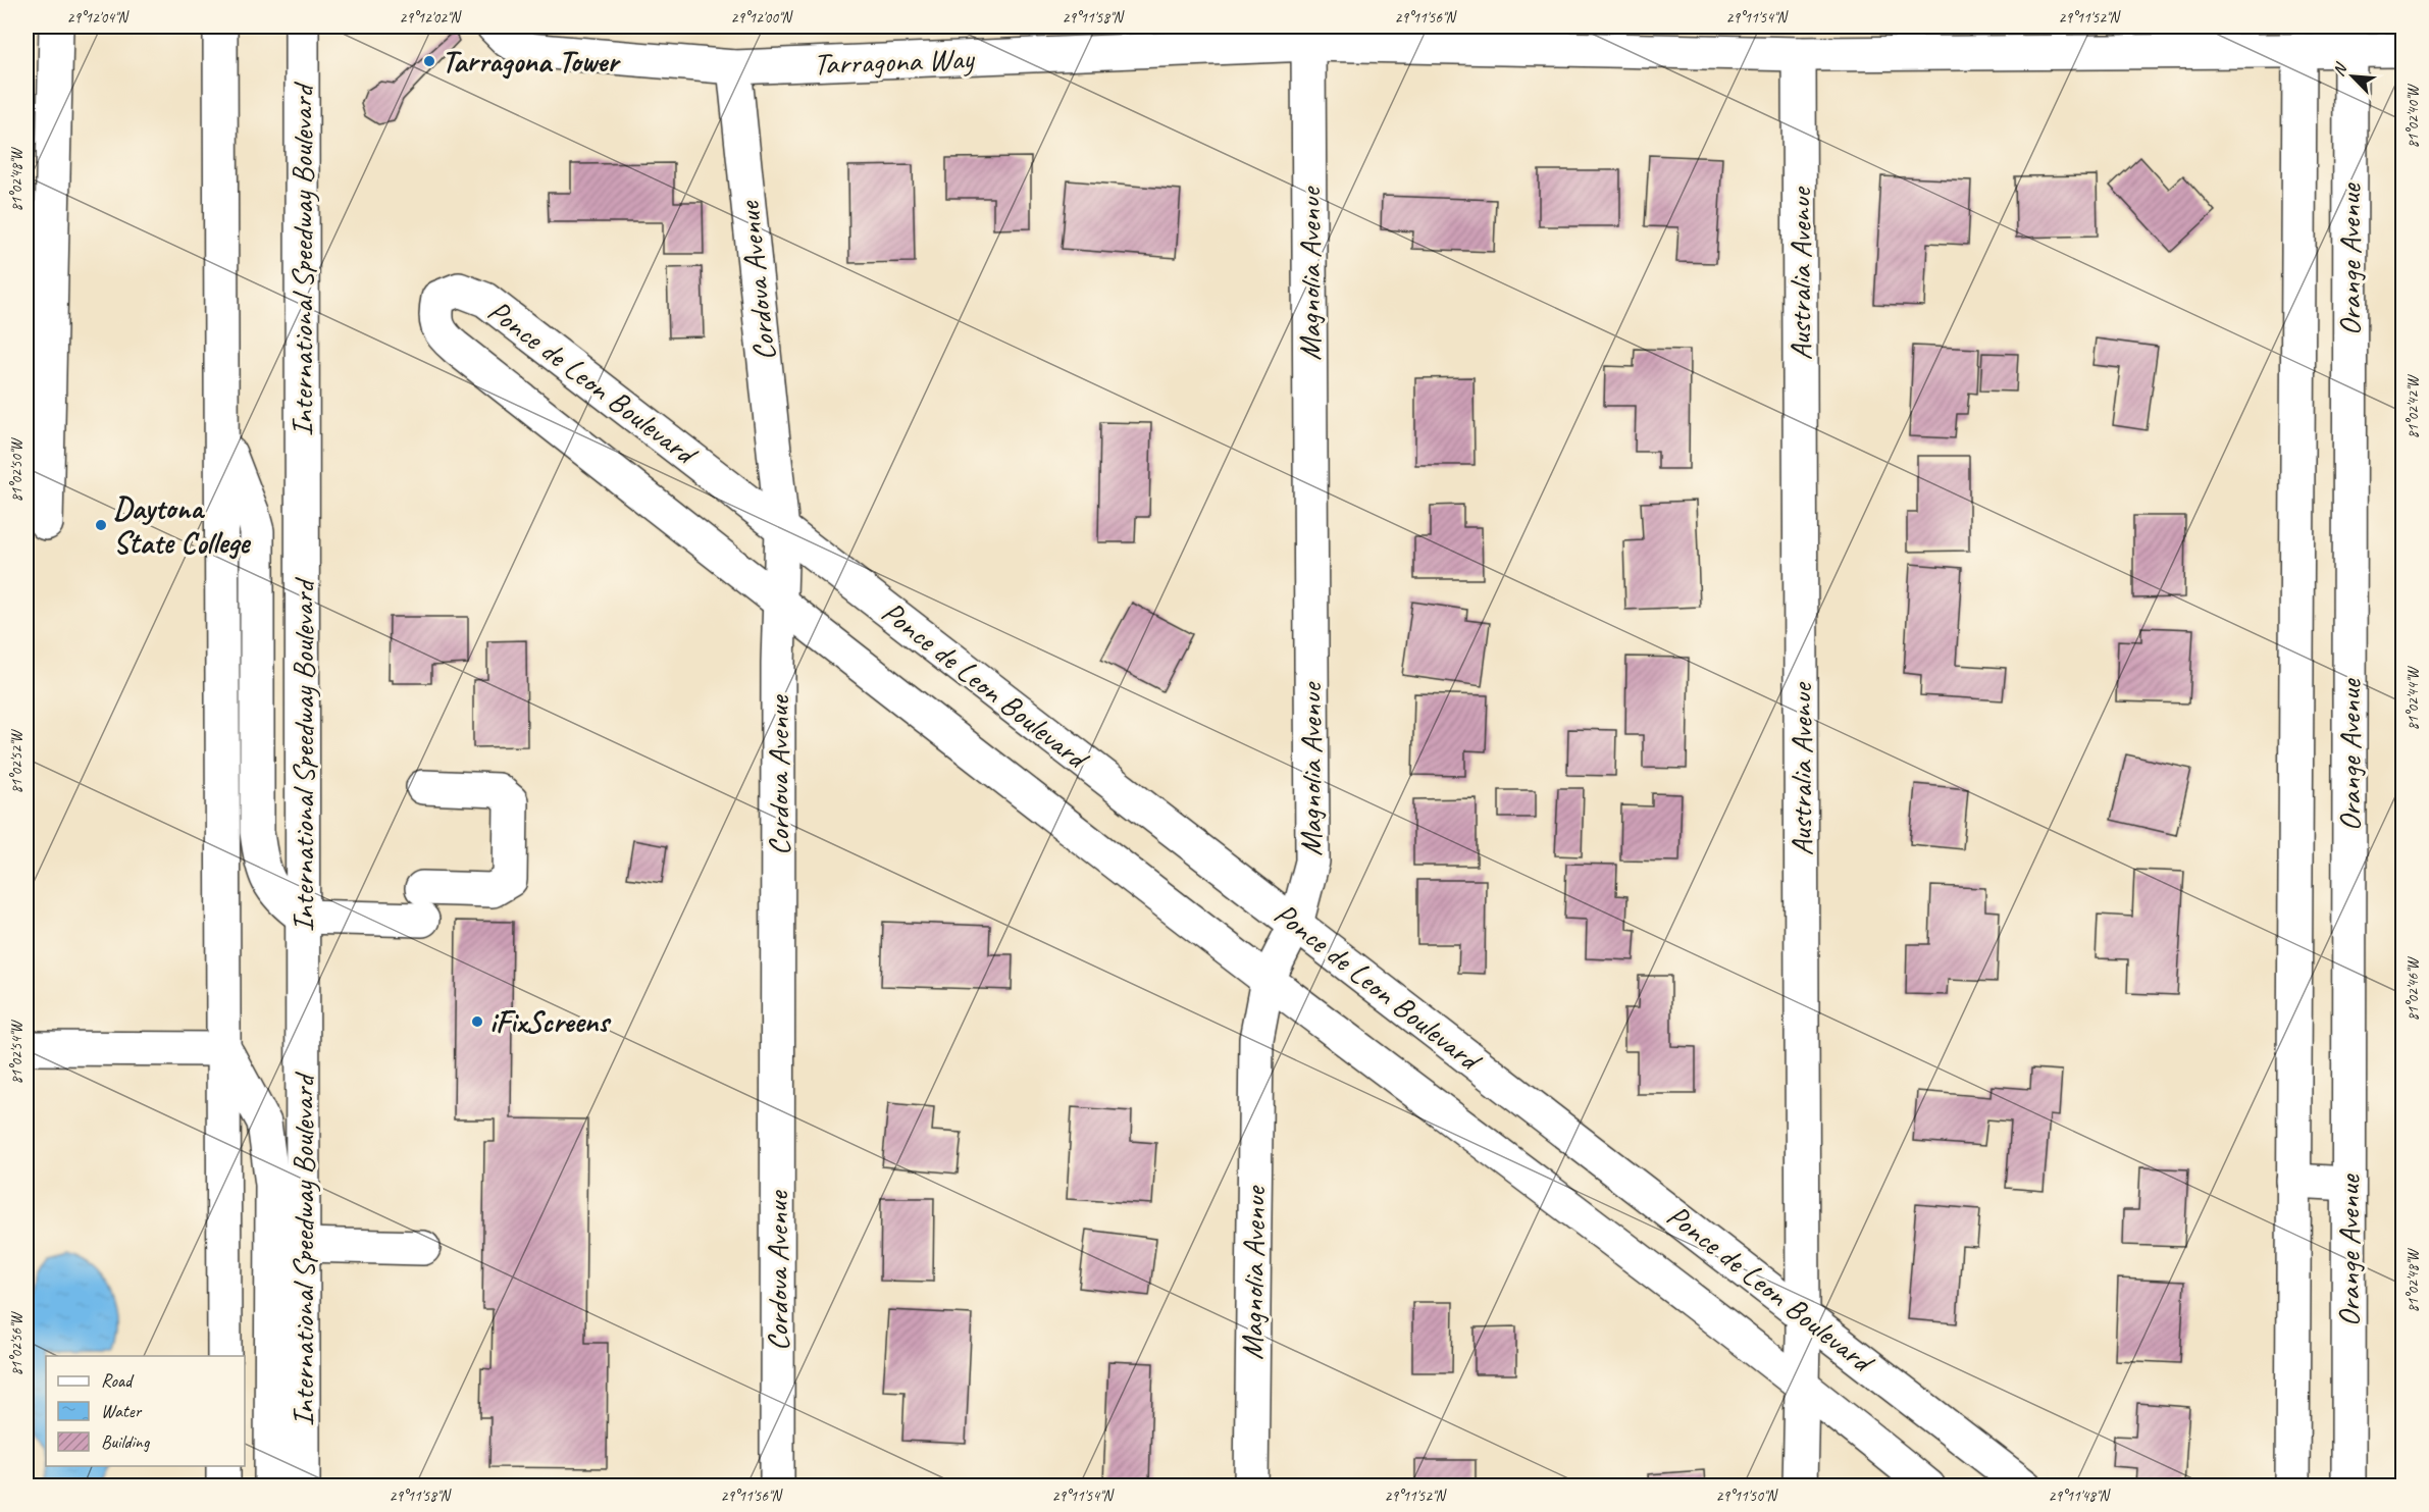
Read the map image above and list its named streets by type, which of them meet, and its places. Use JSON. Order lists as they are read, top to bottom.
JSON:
{
  "streets": {
    "street": [
      "Tarragona Way",
      "Orange Avenue",
      "International Speedway Boulevard",
      "Magnolia Avenue",
      "Australia Avenue",
      "Cordova Avenue",
      "Ponce de Leon Boulevard"
    ]
  },
  "crossings": [
    ["Tarragona Way", "Orange Avenue"],
    ["Tarragona Way", "Magnolia Avenue"],
    ["Tarragona Way", "Australia Avenue"],
    ["Tarragona Way", "Cordova Avenue"],
    ["Magnolia Avenue", "Ponce de Leon Boulevard"],
    ["Australia Avenue", "Ponce de Leon Boulevard"],
    ["Cordova Avenue", "Ponce de Leon Boulevard"]
  ],
  "places": ["Tarragona Tower", "Daytona State College", "iFixScreens"],
  "legend": ["Road", "Water", "Building"],
  "north": "top left",
  "coordinates": [
    "29°12'04\"N",
    "29°12'02\"N",
    "29°12'00\"N",
    "29°11'58\"N",
    "29°11'56\"N",
    "29°11'54\"N",
    "29°11'52\"N",
    "81°02'40\"W",
    "81°02'48\"W",
    "81°02'42\"W",
    "81°02'50\"W",
    "81°02'44\"W",
    "81°02'52\"W",
    "81°02'46\"W",
    "81°02'54\"W",
    "81°02'56\"W",
    "29°11'50\"N",
    "29°11'48\"N"
  ]
}
